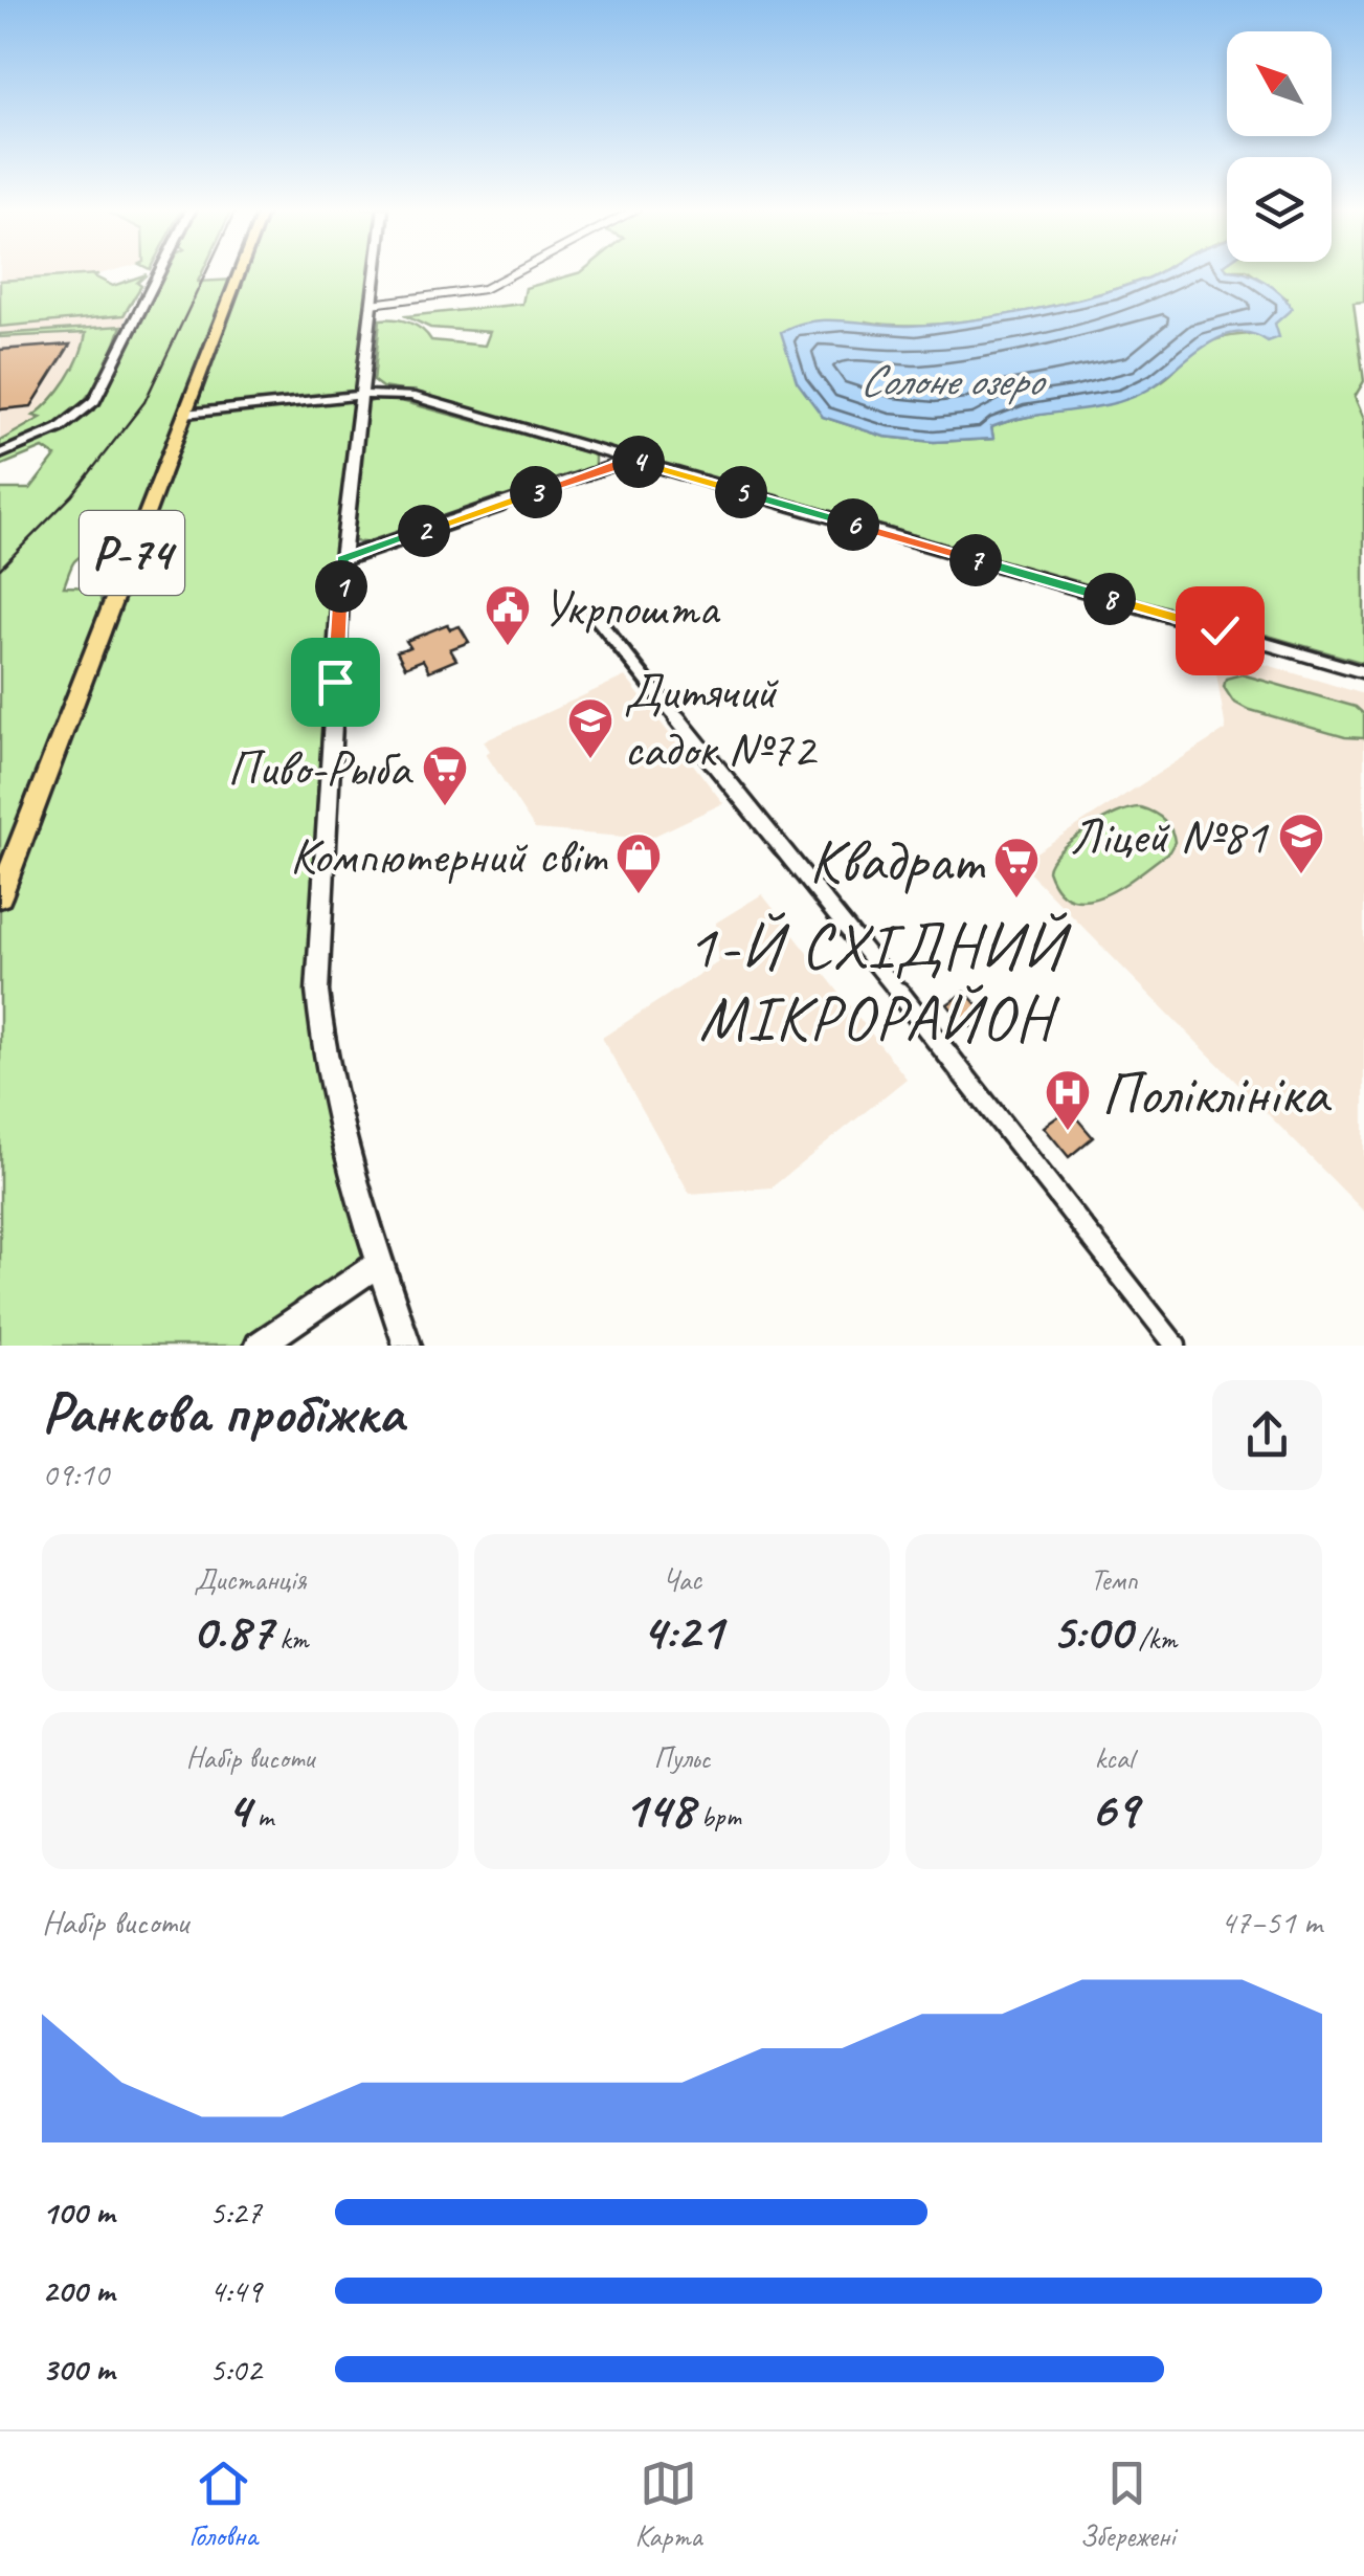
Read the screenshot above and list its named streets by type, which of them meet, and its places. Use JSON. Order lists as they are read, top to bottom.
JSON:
{
  "streets": {
    "main road": ["Р-74"]
  },
  "districts": ["1-Й СХІДНИЙ МІКРОРАЙОН"],
  "water": ["Солоне озеро"],
  "places": {
    "public building": ["Укрпошта"],
    "school or university": ["Дитячий садок №72", "Ліцей №81"],
    "supermarket": ["Пиво-Рыба", "Квадрат"],
    "shop": ["Компютерний світ"],
    "hospital": ["Поліклініка"]
  },
  "north": "top left",
  "page": {
    "pins": [
      "4",
      "3",
      "5",
      "6",
      "2",
      "7",
      "1",
      "8"
    ],
    "heading": ["Ранкова пробіжка", "09:10"],
    "stats": [
      ["Дистанція", "0.87 km"],
      ["Час", "4:21"],
      ["Темп", "5:00 /km"],
      ["Набір висоти", "4 m"],
      ["Пульс", "148 bpm"],
      ["kcal", "69"]
    ],
    "chart": ["Набір висоти", "47–51 m"],
    "list": [
      {
        "name": "100 m",
        "note": "5:27"
      },
      {
        "name": "200 m",
        "note": "4:49"
      },
      {
        "name": "300 m",
        "note": "5:02"
      }
    ],
    "tabs": ["Головна", "Карта", "Збережені"]
  }
}
